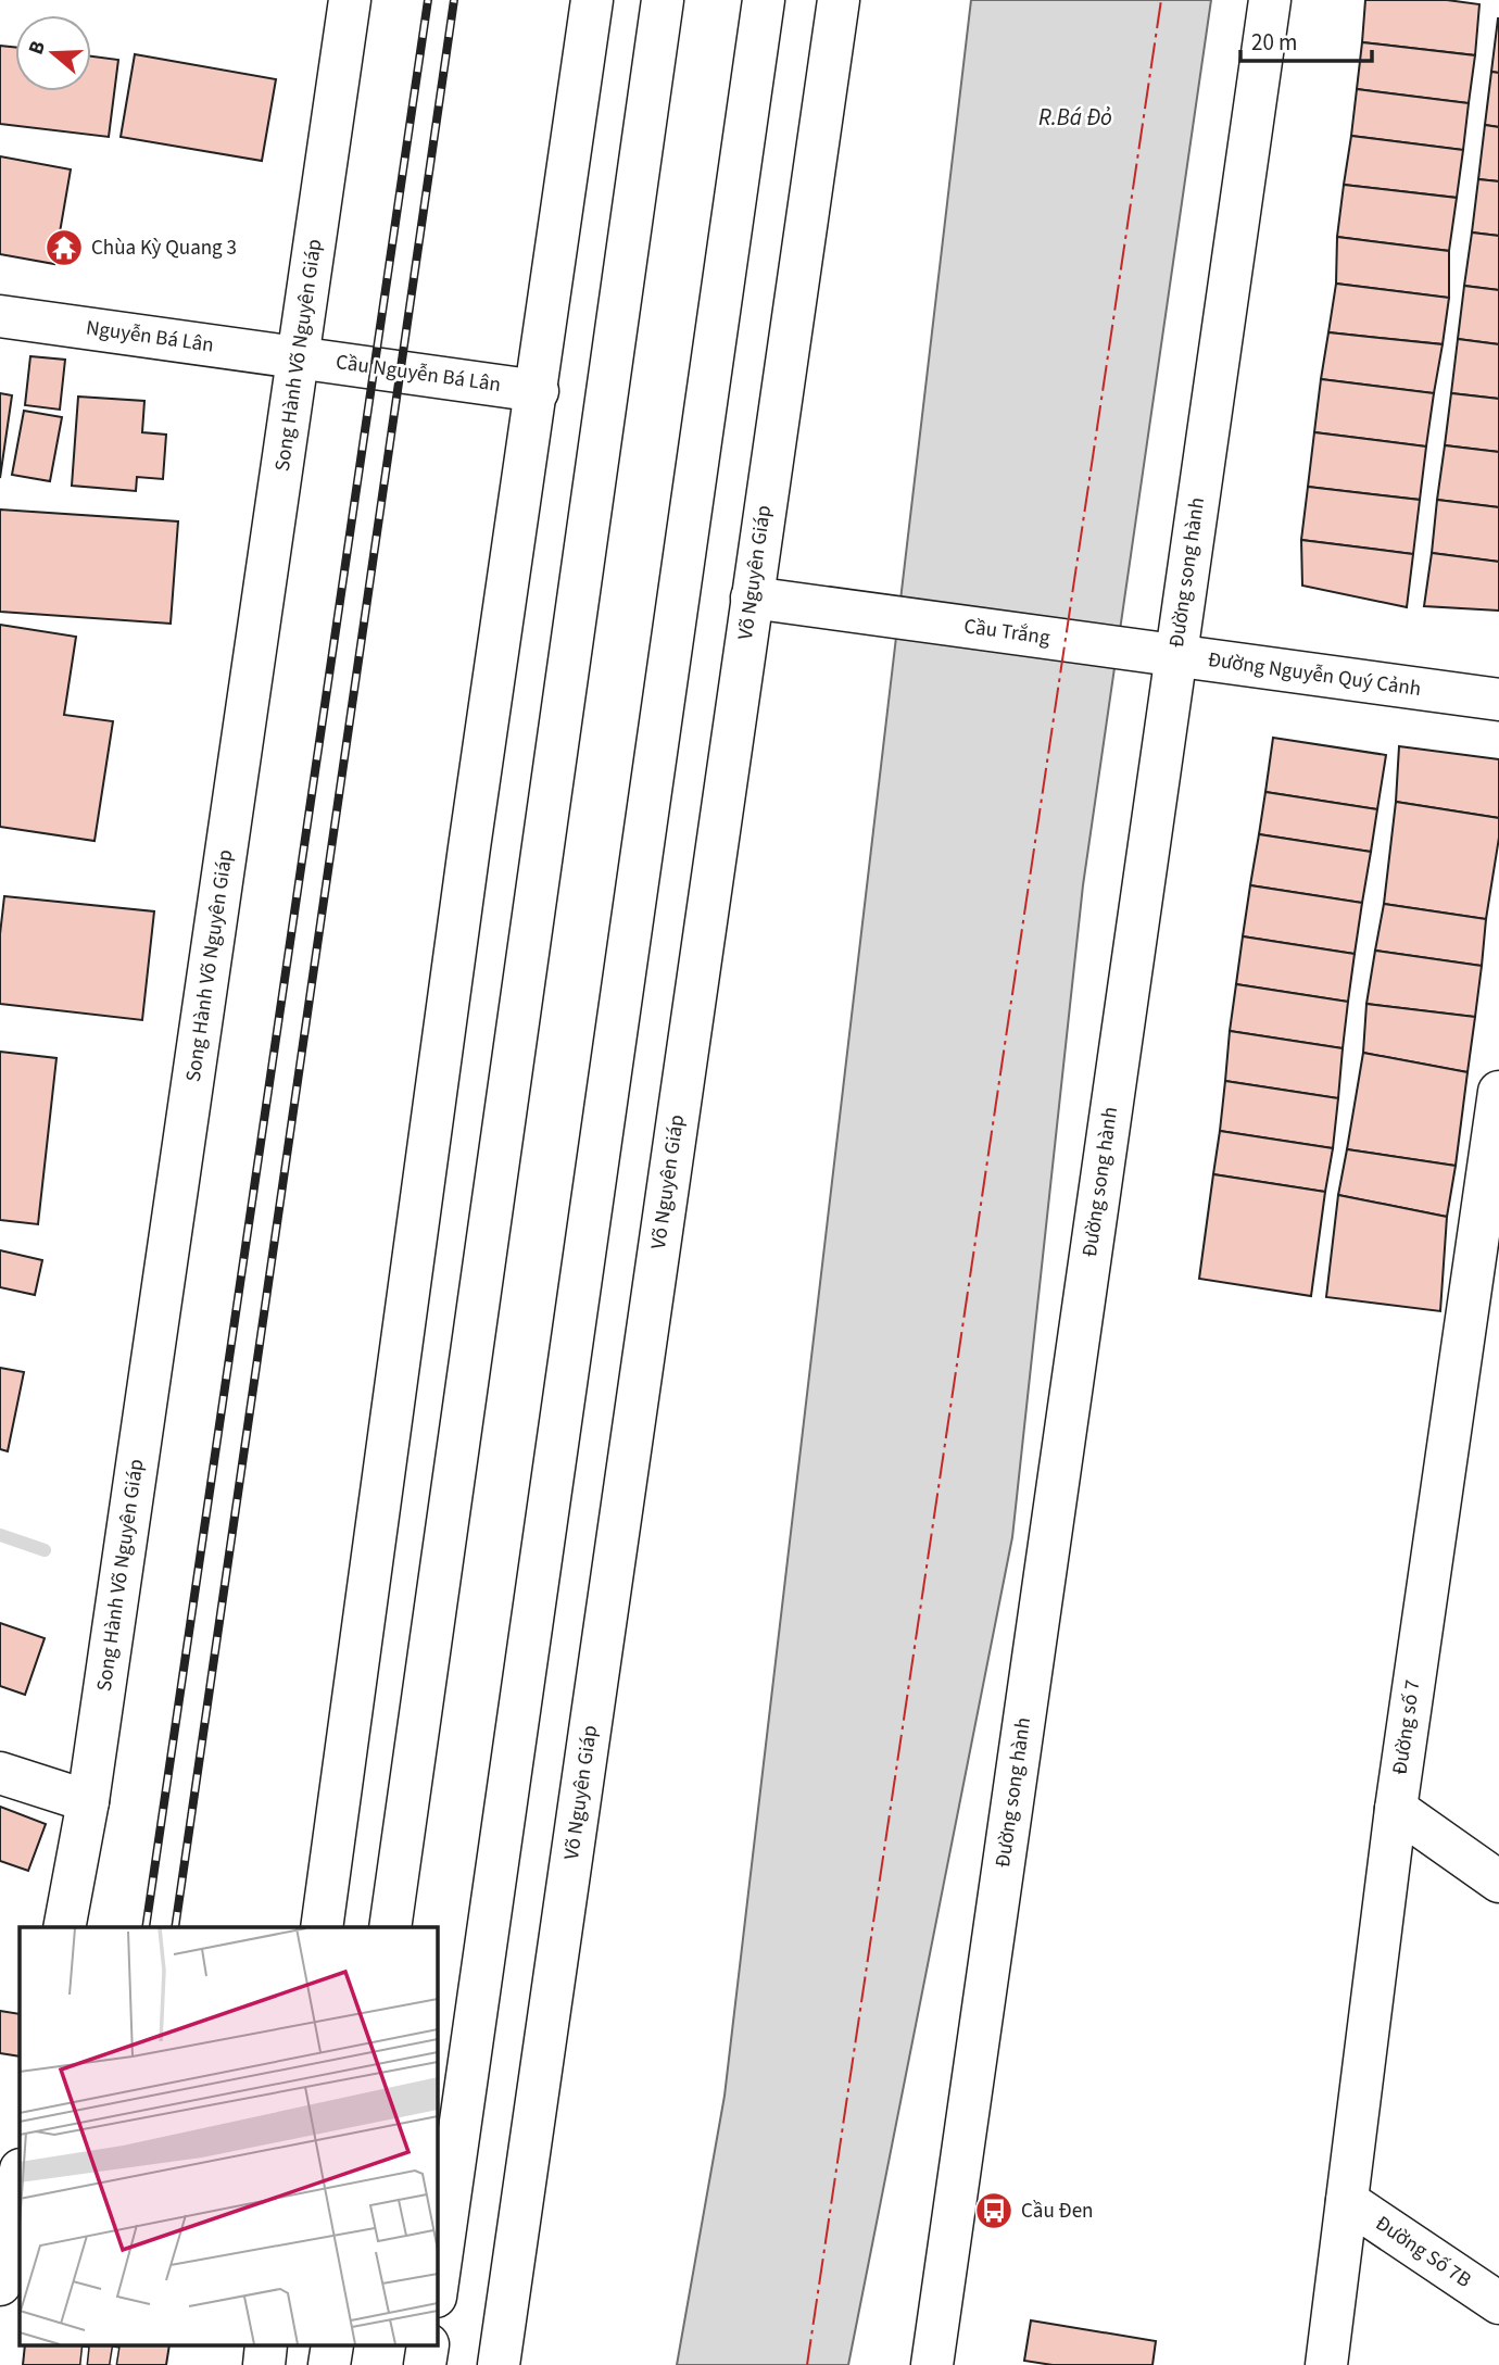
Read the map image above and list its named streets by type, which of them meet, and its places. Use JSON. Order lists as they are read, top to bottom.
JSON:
{
  "streets": {
    "main road": [
      "Nguyễn Bá Lân",
      "Song Hành Võ Nguyên Giáp",
      "Cầu Nguyễn Bá Lân",
      "Võ Nguyên Giáp",
      "Đường song hành",
      "Cầu Trắng",
      "Đường Nguyễn Quý Cảnh",
      "Đường số 7",
      "Đường Số 7B"
    ]
  },
  "crossings": [
    ["Nguyễn Bá Lân", "Song Hành Võ Nguyên Giáp"],
    ["Nguyễn Bá Lân", "Cầu Nguyễn Bá Lân"],
    ["Song Hành Võ Nguyên Giáp", "Cầu Nguyễn Bá Lân"],
    ["Võ Nguyên Giáp", "Cầu Trắng"],
    ["Đường song hành", "Đường Nguyễn Quý Cảnh"],
    ["Cầu Trắng", "Đường Nguyễn Quý Cảnh"],
    ["Đường số 7", "Đường Số 7B"]
  ],
  "water": ["R.Bá Đỏ"],
  "places": {
    "temple": ["Chùa Kỳ Quang 3"],
    "bus stop": ["Cầu Đen"]
  },
  "scale_bar": "20 m",
  "north": "left"
}
